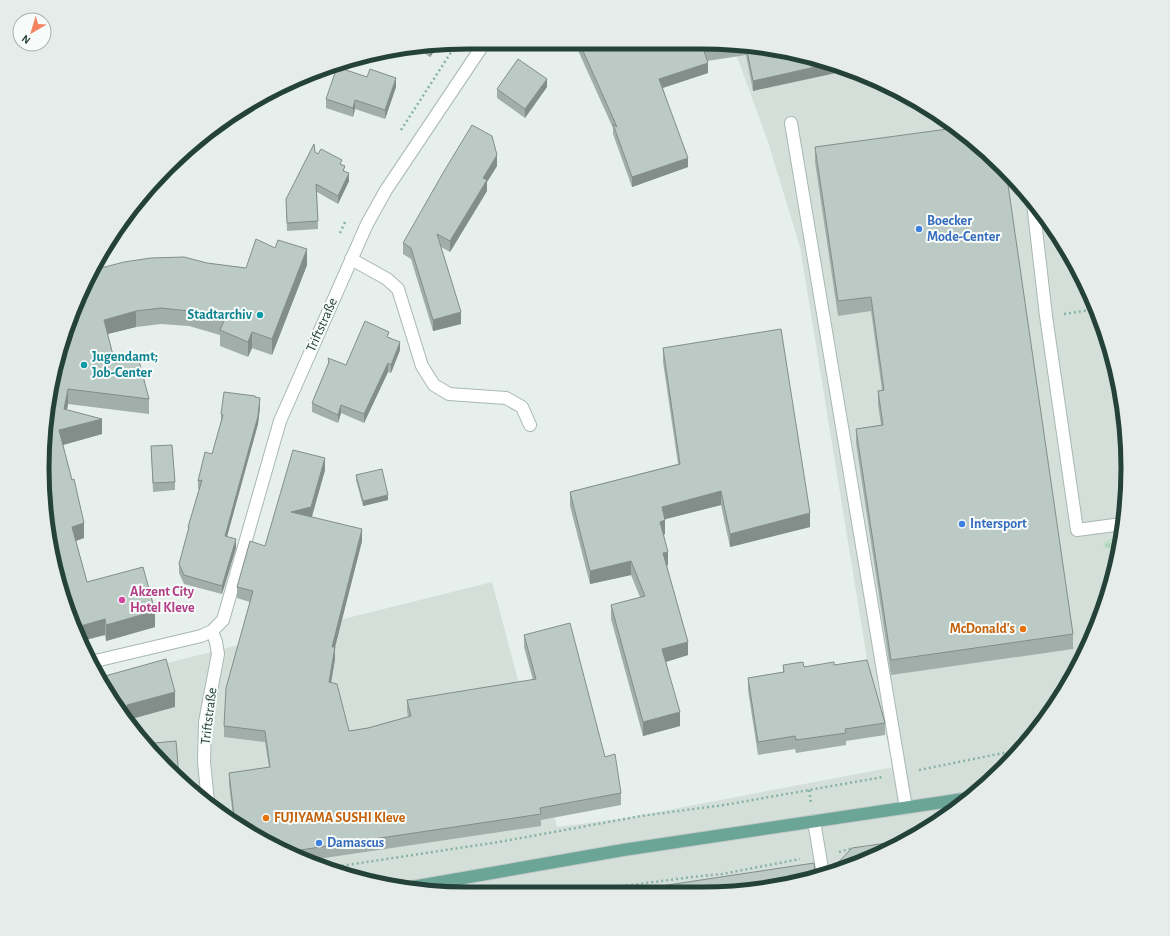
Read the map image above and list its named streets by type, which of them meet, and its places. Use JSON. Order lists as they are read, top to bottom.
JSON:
{
  "streets": {
    "street": ["Triftstraße"]
  },
  "places": [
    "Boecker Mode-Center",
    "Stadtarchiv",
    "Jugendamt; Job-Center",
    "Intersport",
    "Akzent City Hotel Kleve",
    "McDonald's",
    "FUJIYAMA SUSHI Kleve",
    "Damascus"
  ],
  "north": "bottom left"
}
